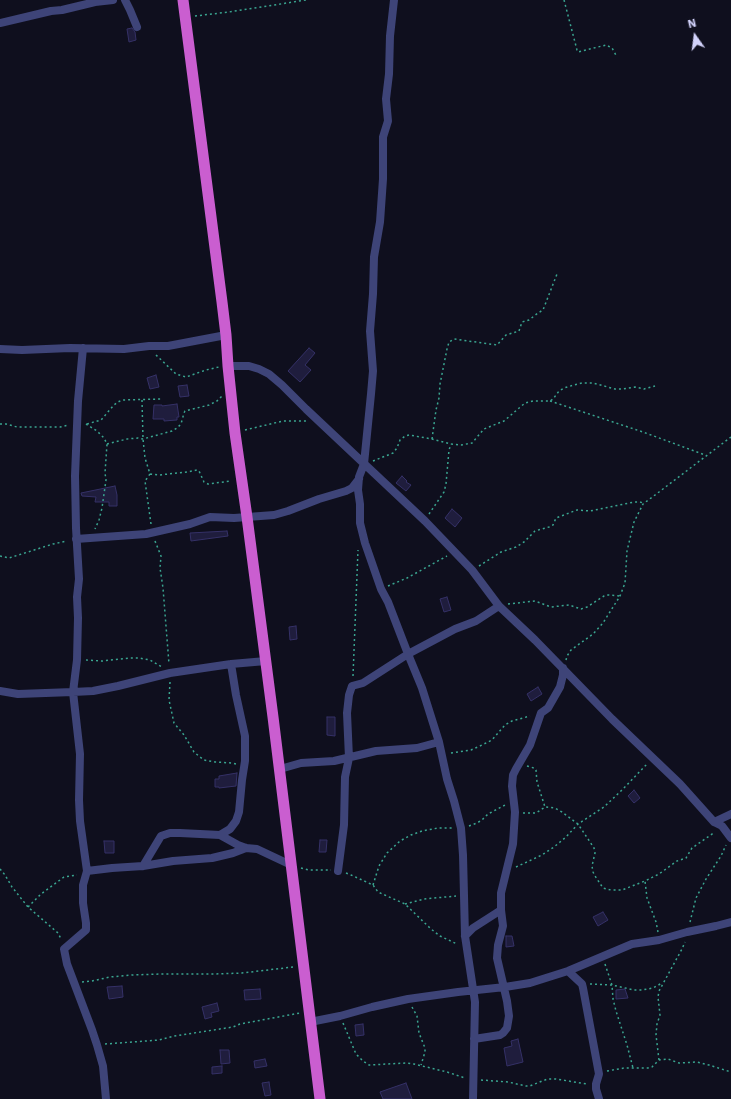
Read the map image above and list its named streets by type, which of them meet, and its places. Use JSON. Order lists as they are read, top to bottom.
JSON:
{
  "north": "top"
}
